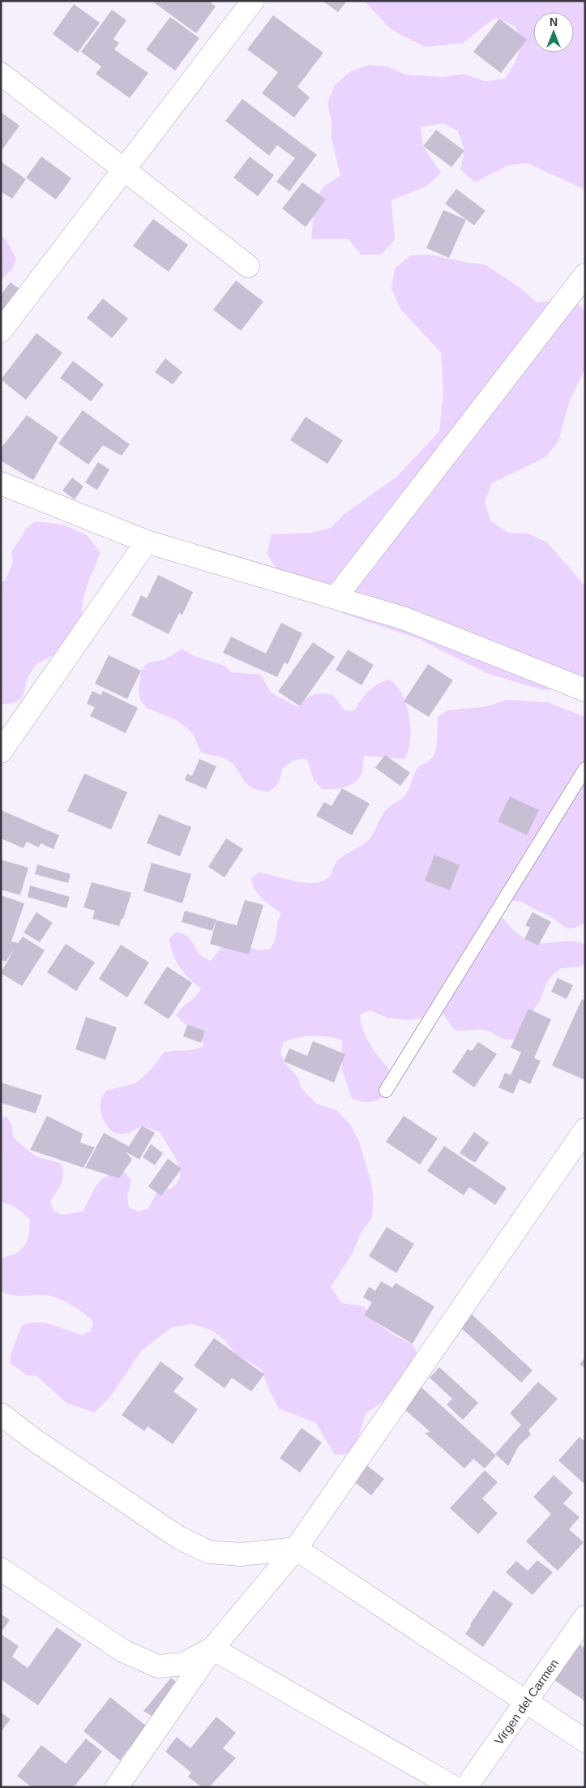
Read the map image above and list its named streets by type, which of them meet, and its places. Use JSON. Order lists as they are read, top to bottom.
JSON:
{
  "streets": {
    "street": ["Virgen del Carmen"]
  },
  "north": "top"
}
